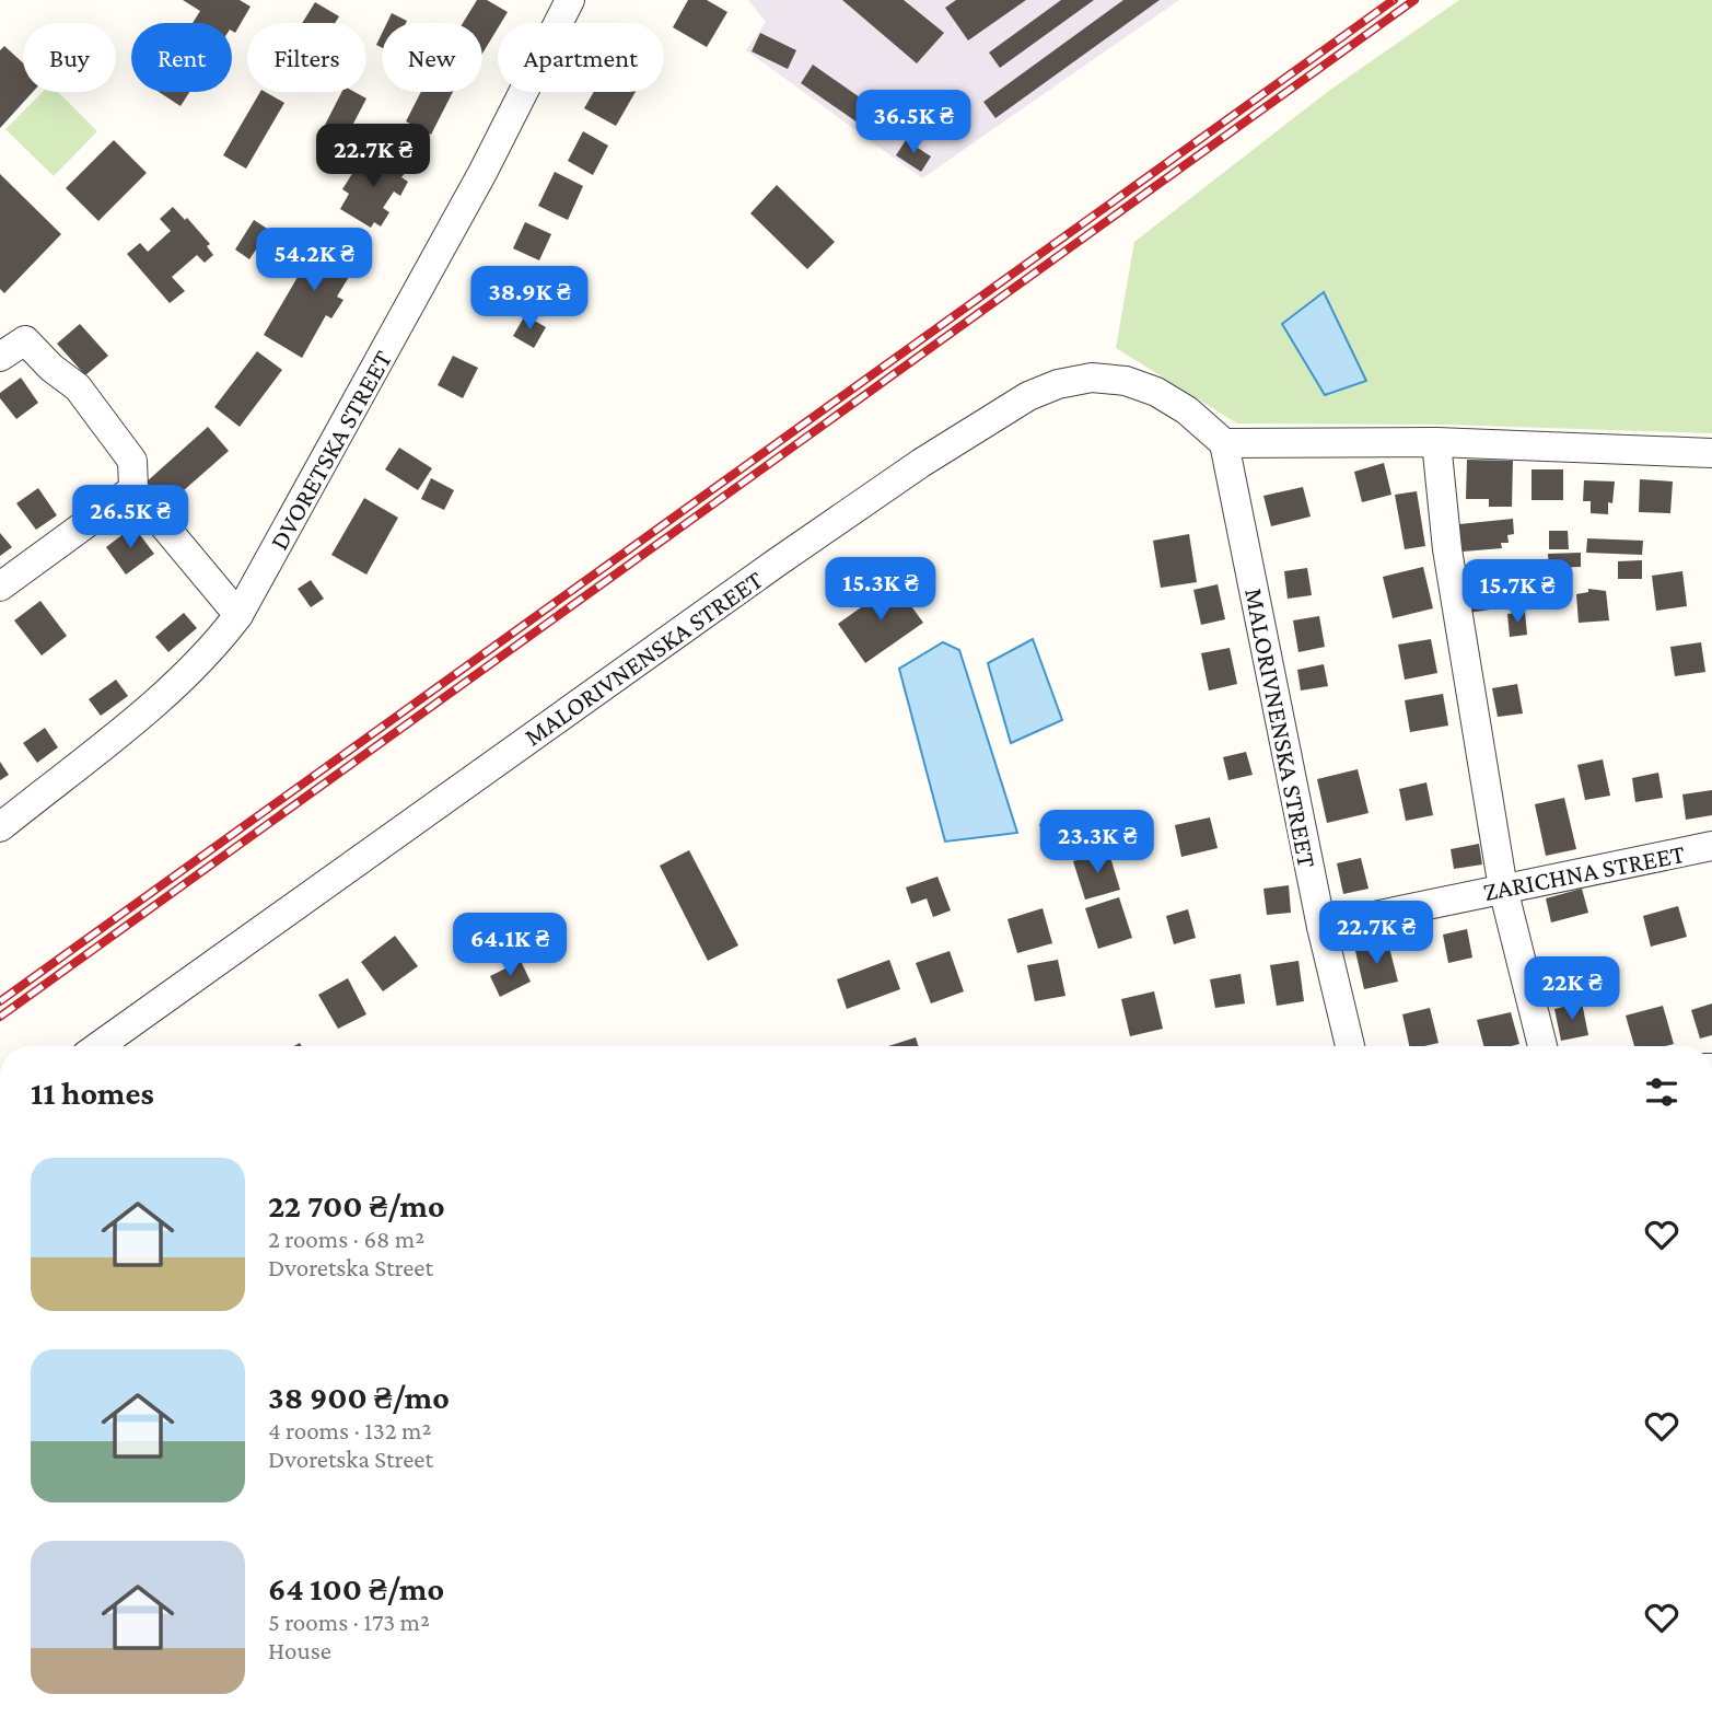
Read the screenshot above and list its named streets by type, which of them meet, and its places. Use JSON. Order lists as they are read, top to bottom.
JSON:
{
  "streets": {
    "street": ["DVORETSKA STREET", "MALORIVNENSKA STREET", "ZARICHNA STREET"]
  },
  "crossings": [
    ["MALORIVNENSKA STREET", "ZARICHNA STREET"]
  ],
  "page": {
    "chip": [
      "Buy",
      "Rent",
      "Filters",
      "New",
      "Apartment"
    ],
    "price": [
      "36.5K ₴",
      "22.7K ₴",
      "54.2K ₴",
      "38.9K ₴",
      "26.5K ₴",
      "15.3K ₴",
      "15.7K ₴",
      "23.3K ₴",
      "22.7K ₴",
      "64.1K ₴",
      "22K ₴"
    ],
    "heading": "11 homes",
    "list": [
      {
        "name": "22 700 ₴/mo",
        "note": "2 rooms · 68 m² · Dvoretska Street"
      },
      {
        "name": "38 900 ₴/mo",
        "note": "4 rooms · 132 m² · Dvoretska Street"
      },
      {
        "name": "64 100 ₴/mo",
        "note": "5 rooms · 173 m² · House"
      }
    ]
  }
}
